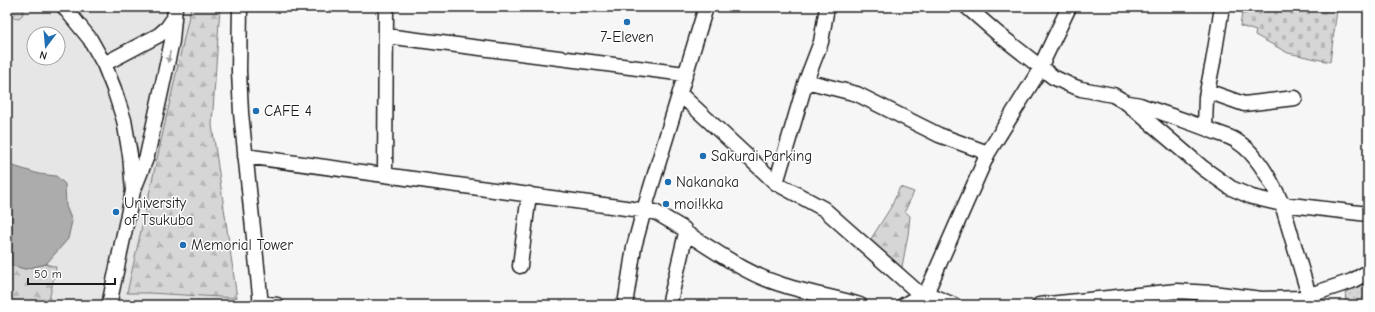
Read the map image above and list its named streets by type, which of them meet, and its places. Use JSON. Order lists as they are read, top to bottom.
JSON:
{
  "places": [
    "7-Eleven",
    "CAFE 4",
    "Sakurai Parking",
    "Nakanaka",
    "moi!kka",
    "University of Tsukuba",
    "Memorial Tower"
  ],
  "scale_bar": "50 m",
  "north": "bottom"
}
